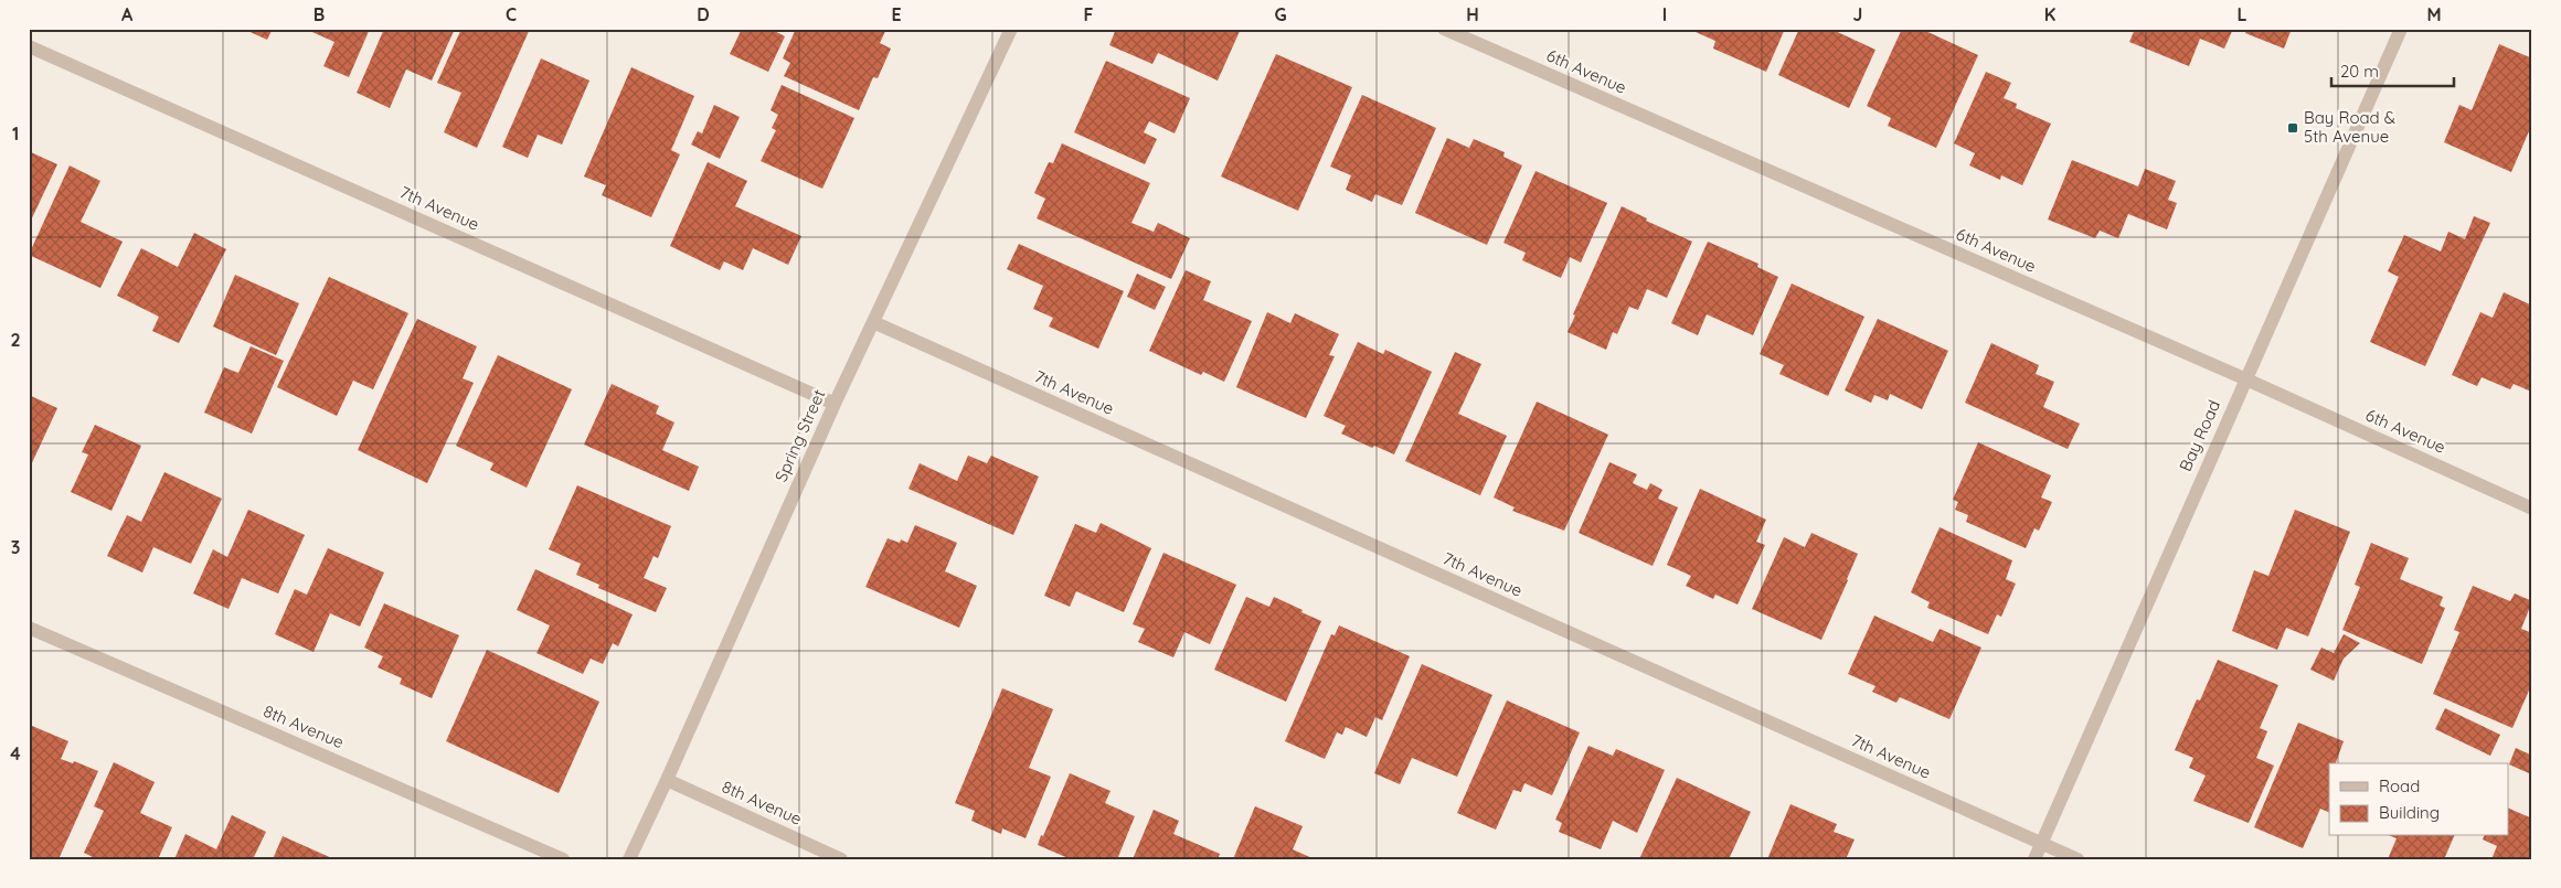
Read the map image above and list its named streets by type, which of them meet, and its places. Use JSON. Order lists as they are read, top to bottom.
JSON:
{
  "streets": {
    "street": [
      "6th Avenue",
      "7th Avenue",
      "Spring Street",
      "Bay Road",
      "8th Avenue"
    ]
  },
  "crossings": [
    ["6th Avenue", "Bay Road"],
    ["7th Avenue", "Spring Street"],
    ["7th Avenue", "Bay Road"],
    ["Spring Street", "8th Avenue"]
  ],
  "places": {
    "transit": ["Bay Road & 5th Avenue"]
  },
  "legend": ["Road", "Building"],
  "scale_bar": "20 m",
  "grid": {
    "columns": [
      "A",
      "B",
      "C",
      "D",
      "E",
      "F",
      "G",
      "H",
      "I",
      "J",
      "K",
      "L",
      "M"
    ],
    "rows": [
      "1",
      "2",
      "3",
      "4"
    ]
  }
}
